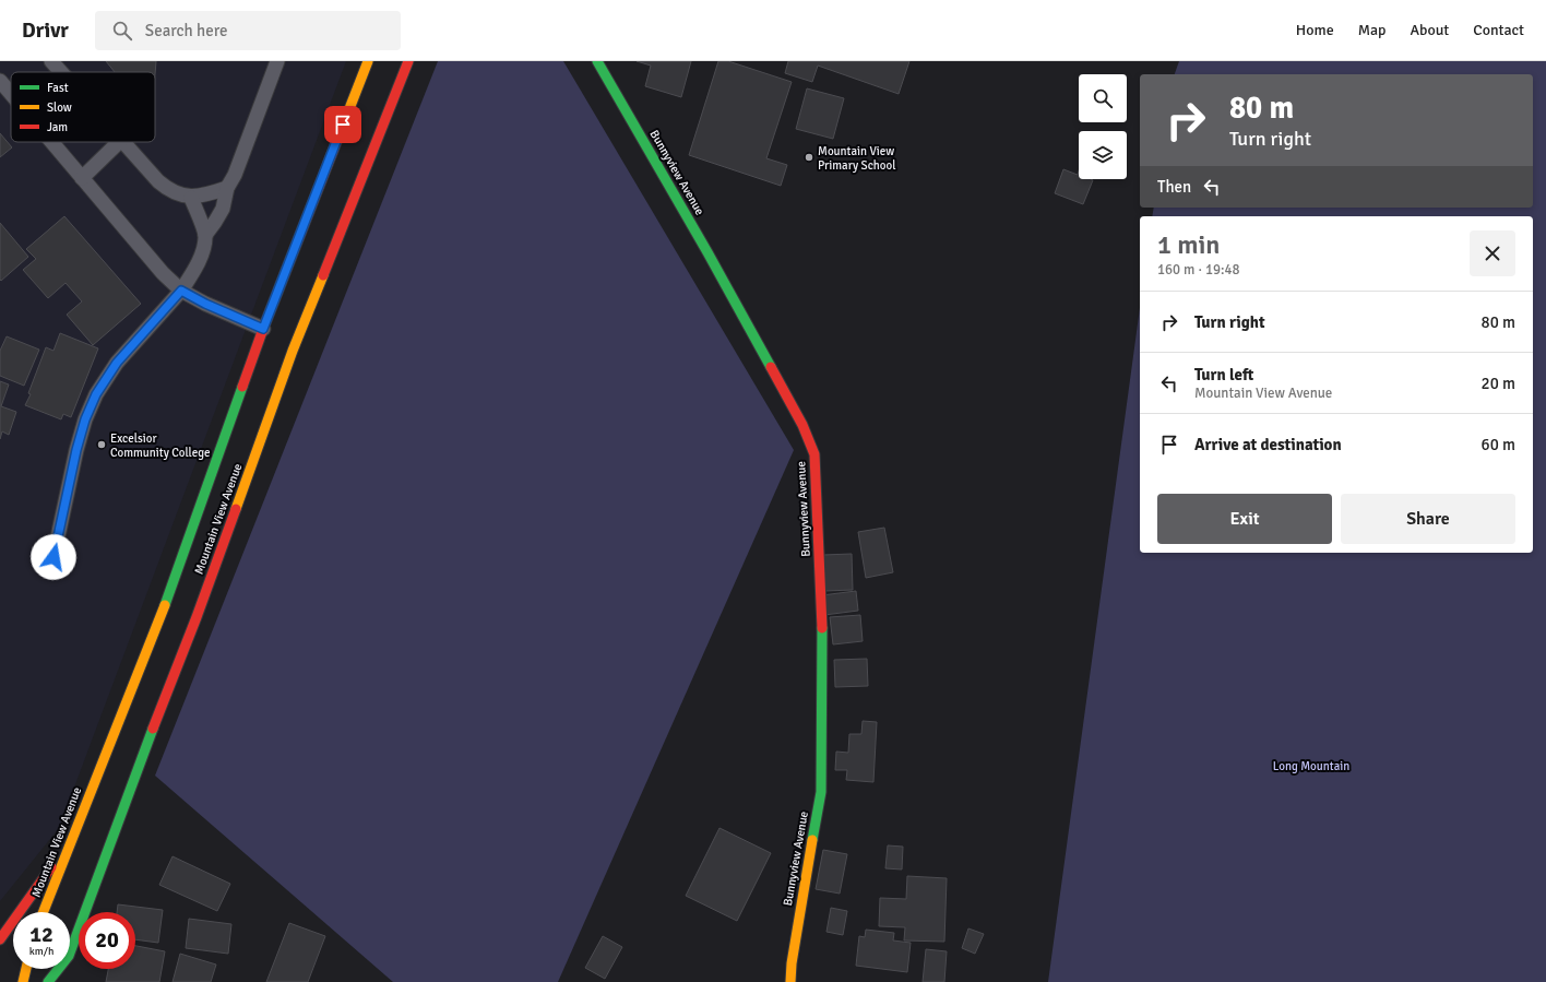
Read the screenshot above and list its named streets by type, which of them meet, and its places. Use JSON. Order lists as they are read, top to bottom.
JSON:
{
  "streets": {
    "main road": ["Bunnyview Avenue", "Mountain View Avenue"]
  },
  "parks": ["Long Mountain"],
  "places": ["Mountain View Primary School", "Excelsior Community College"],
  "legend": ["Fast", "Slow", "Jam"],
  "page": {
    "header": "Drivr",
    "search": "Search here",
    "nav": [
      "Home",
      "Map",
      "About",
      "Contact"
    ],
    "turn": ["80 m", "Turn right"],
    "then": "Then",
    "heading": ["1 min", "160 m · 19:48"],
    "list": [
      {
        "name": "Turn right",
        "value": "80 m"
      },
      {
        "name": "Turn left",
        "note": "Mountain View Avenue",
        "value": "20 m"
      },
      {
        "name": "Arrive at destination",
        "value": "60 m"
      }
    ],
    "buttons": ["Exit", "Share"],
    "speed": "12 km/h",
    "limit": "20"
  }
}
